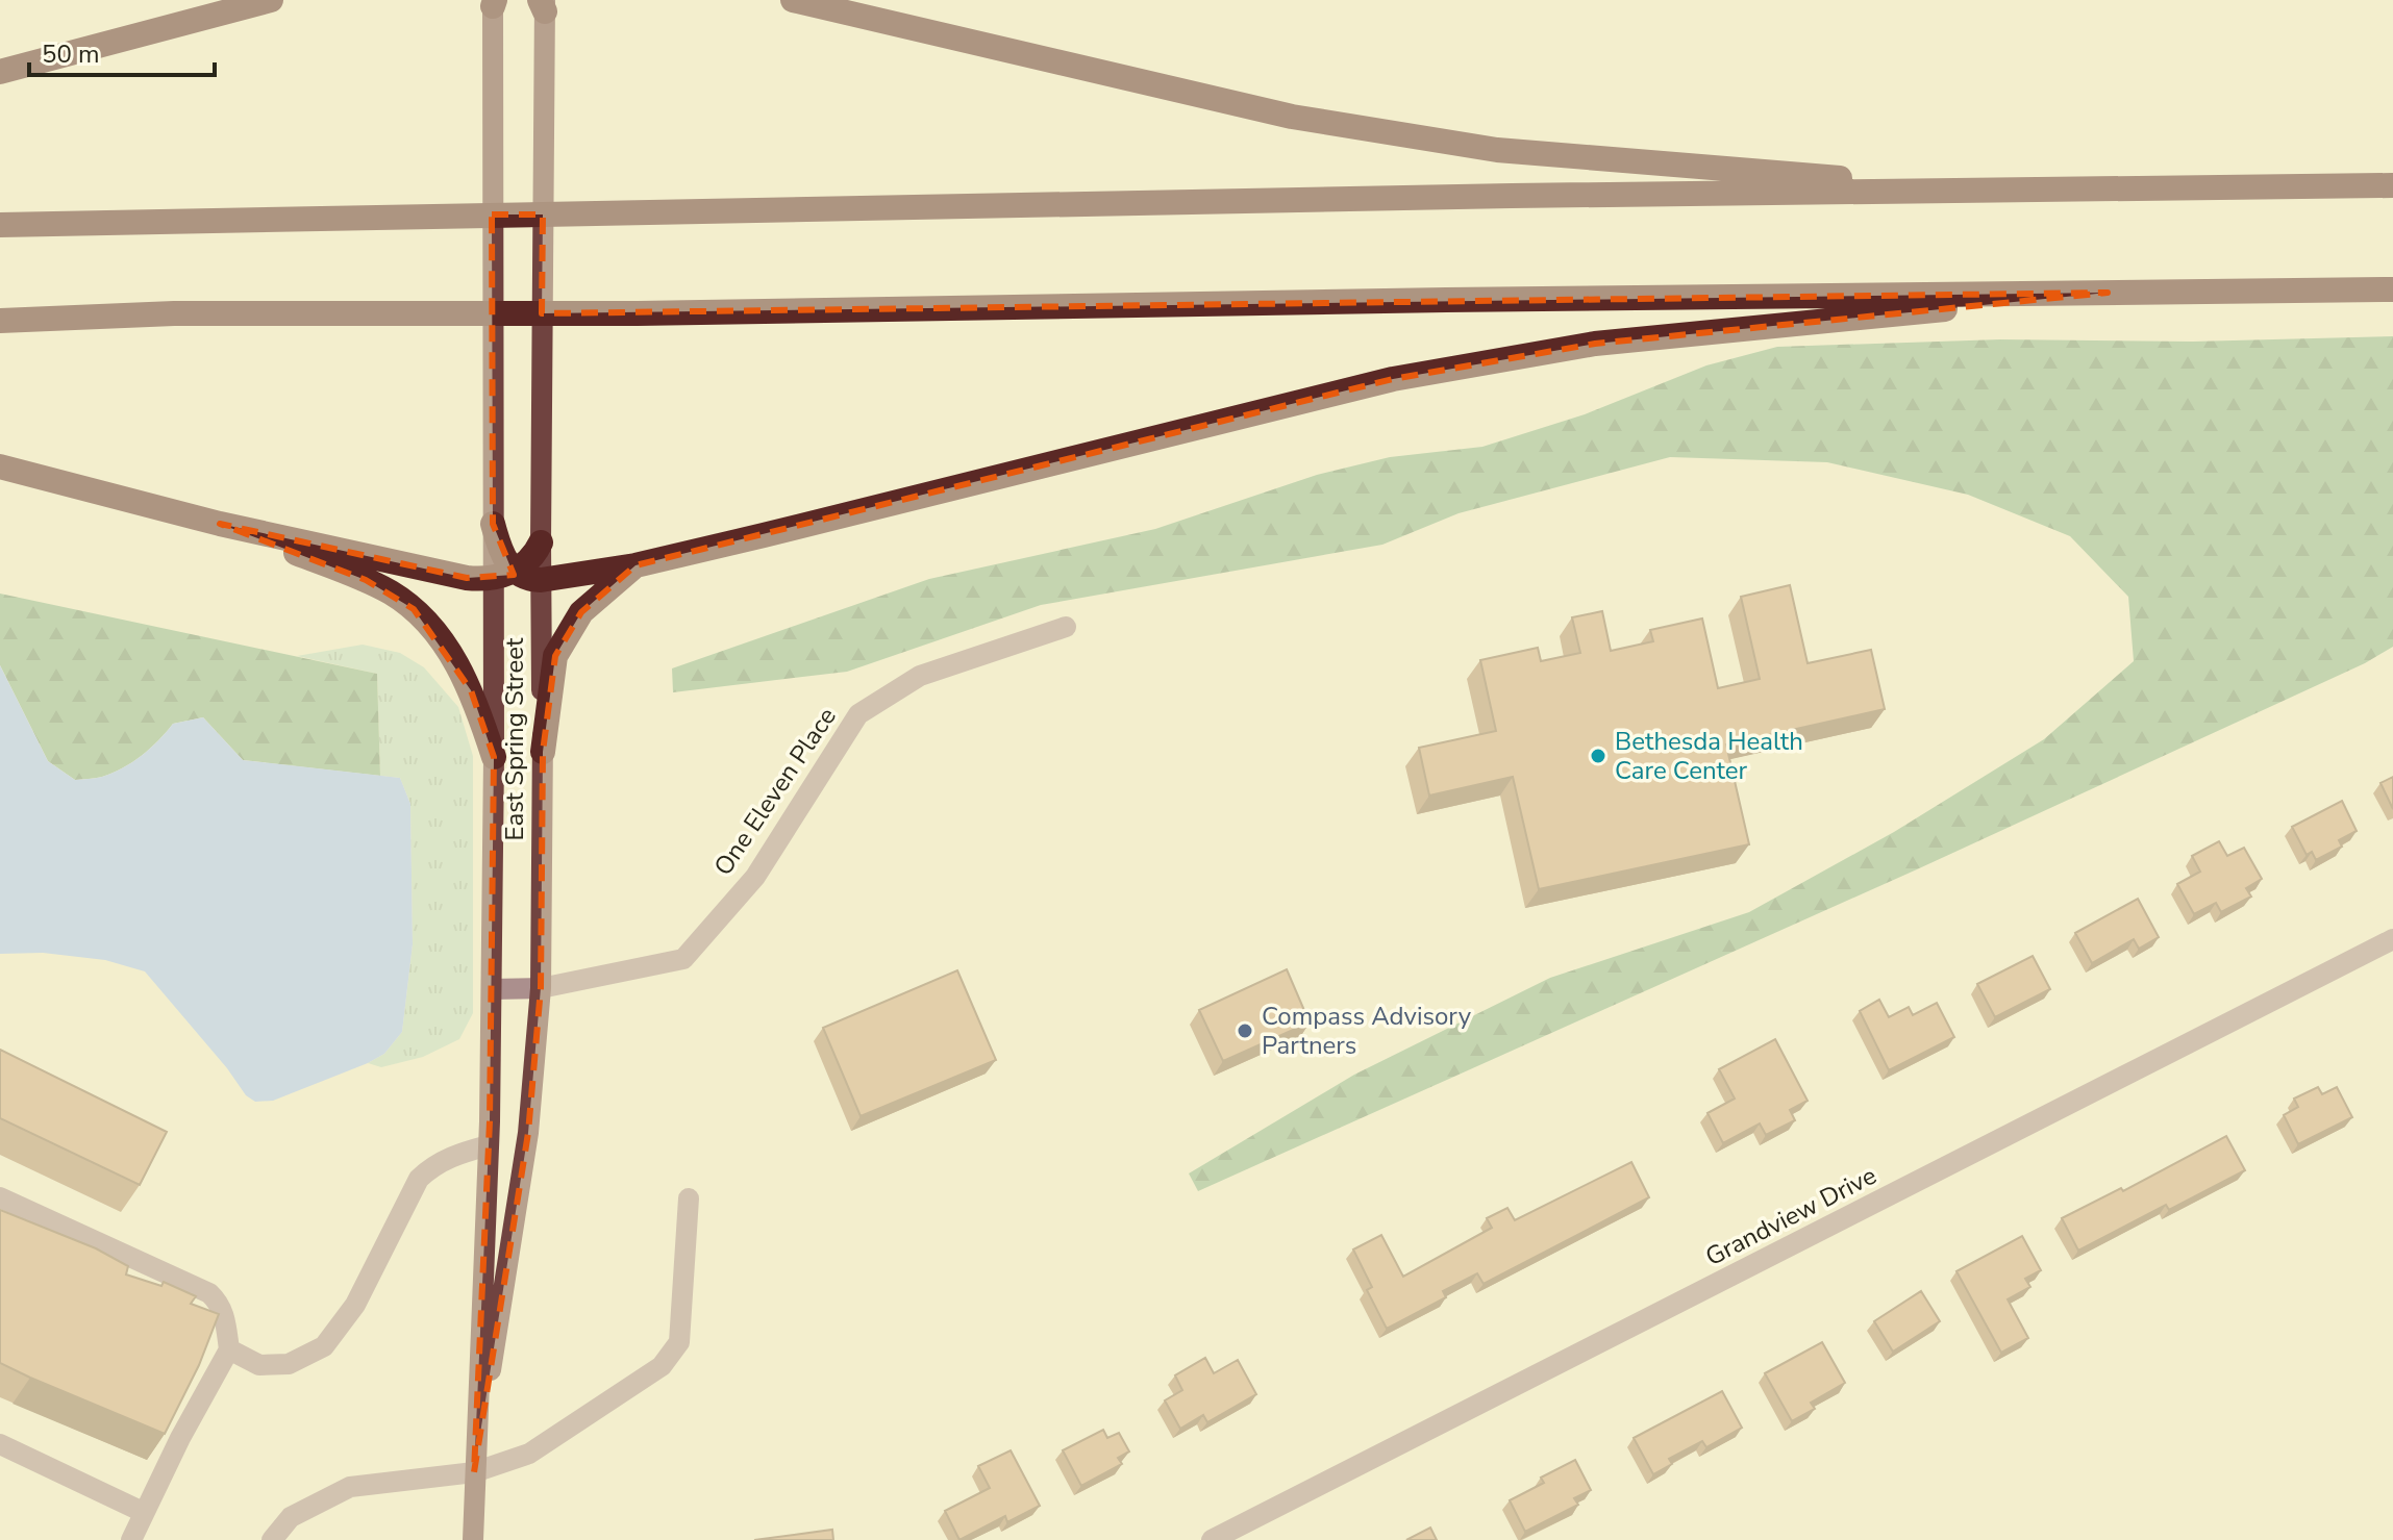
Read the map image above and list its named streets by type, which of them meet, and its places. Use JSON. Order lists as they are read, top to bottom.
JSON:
{
  "streets": {
    "main road": ["East Spring Street"],
    "street": ["One Eleven Place", "Grandview Drive"]
  },
  "crossings": [
    ["East Spring Street", "One Eleven Place"]
  ],
  "places": ["Bethesda Health Care Center", "Compass Advisory Partners"],
  "scale_bar": "50 m"
}
